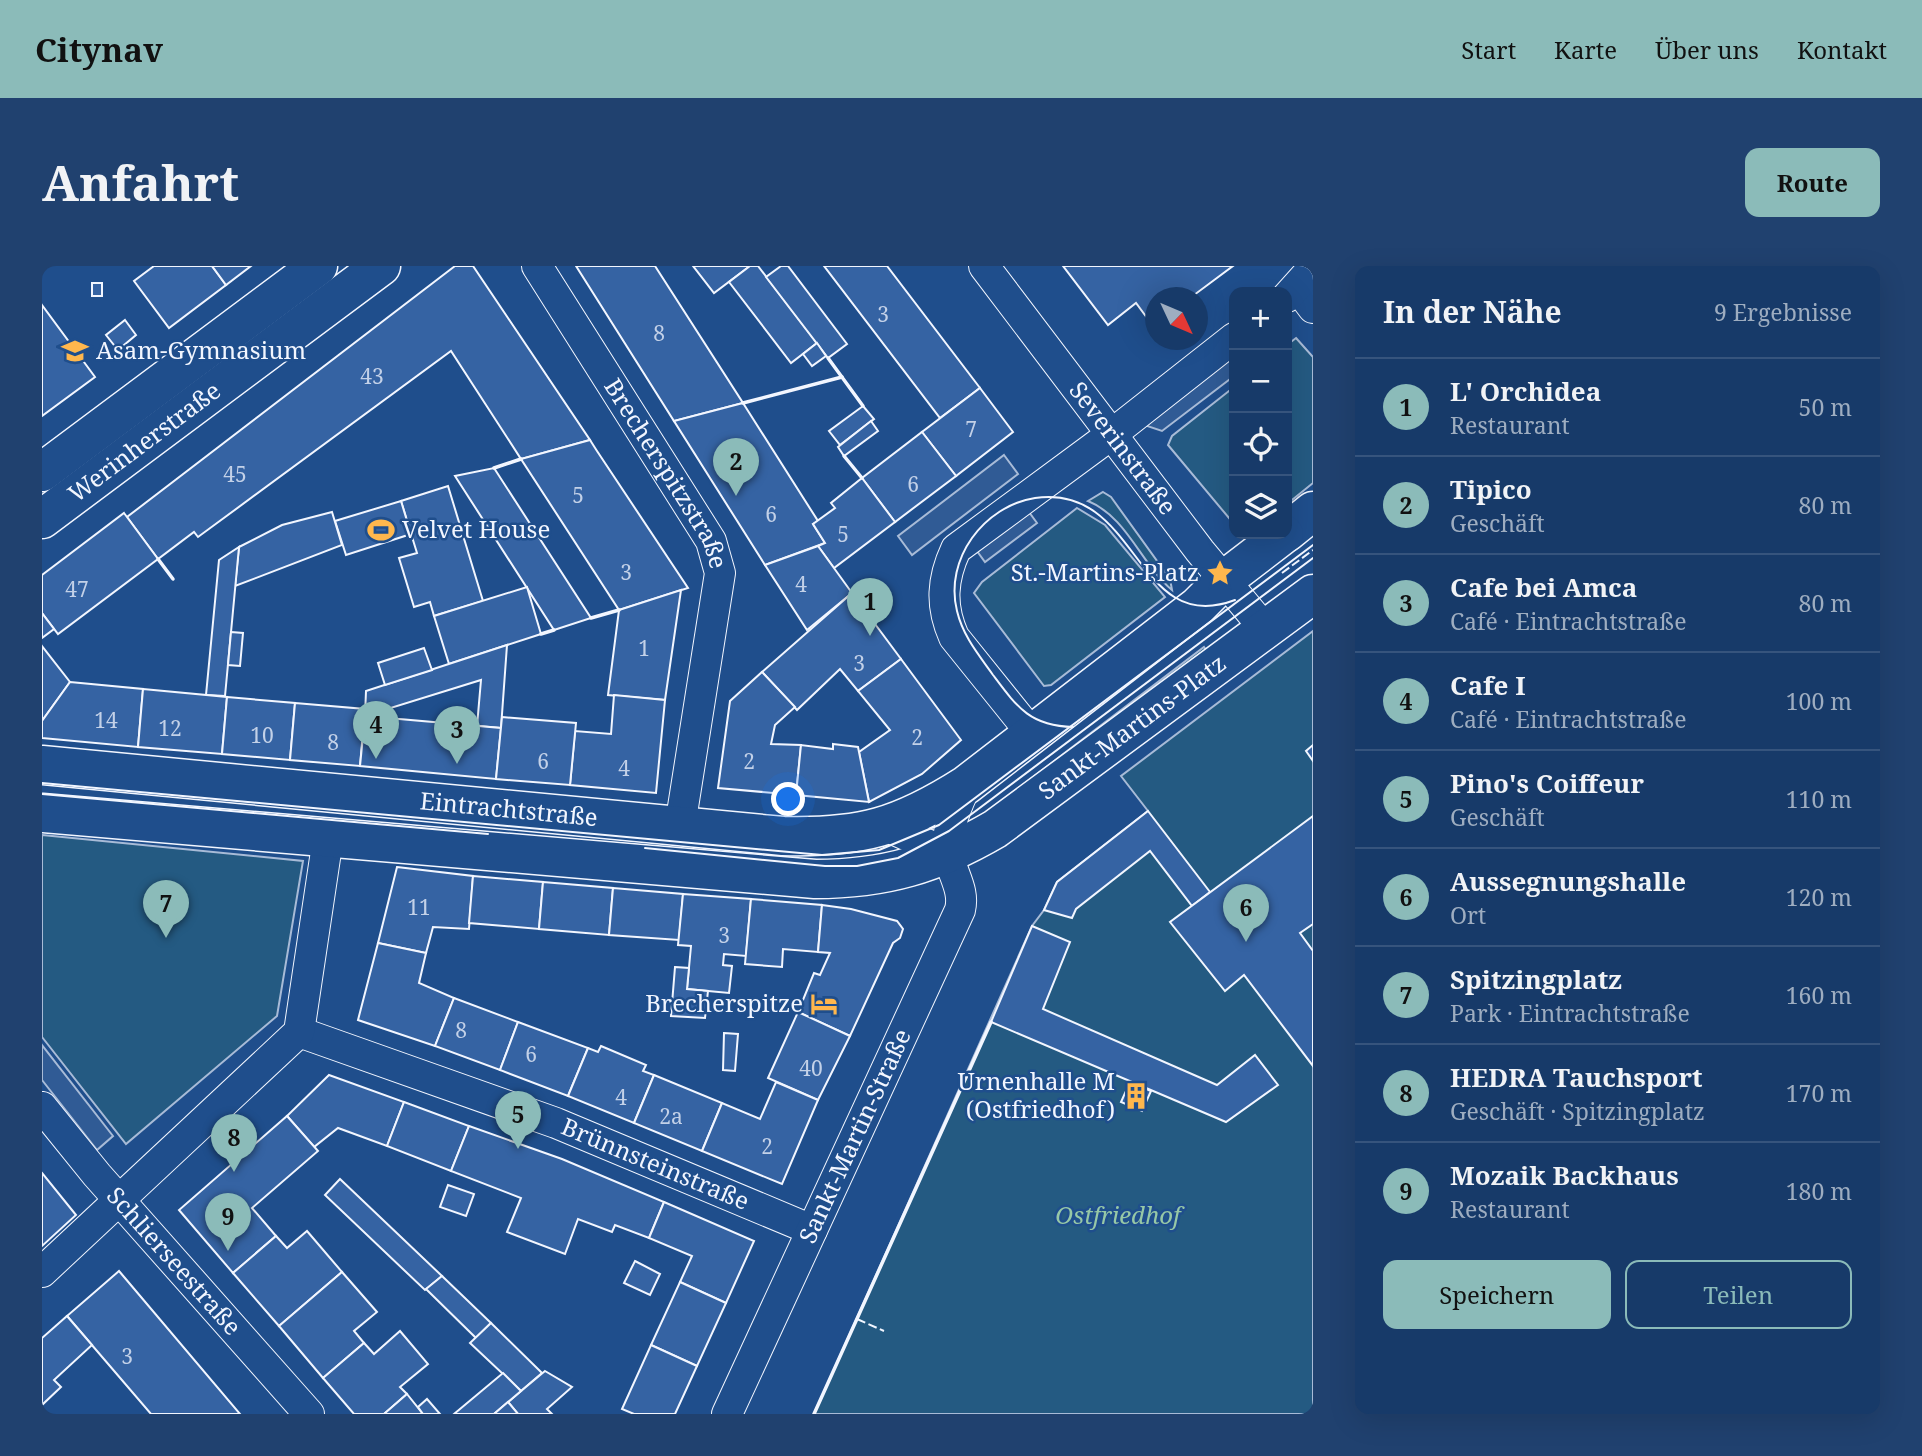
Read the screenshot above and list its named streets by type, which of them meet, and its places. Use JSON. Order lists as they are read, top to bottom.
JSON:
{
  "streets": {
    "main road": ["Werinherstraße", "Sankt-Martins-Platz", "Eintrachtstraße"],
    "street": [
      "Severinstraße",
      "Brecherspitzstraße",
      "Sankt-Martin-Straße",
      "Brünnsteinstraße",
      "Schlierseestraße"
    ]
  },
  "crossings": [
    ["Severinstraße", "Sankt-Martins-Platz"],
    ["Brecherspitzstraße", "Eintrachtstraße"],
    ["Sankt-Martins-Platz", "Eintrachtstraße"],
    ["Sankt-Martins-Platz", "Sankt-Martin-Straße"],
    ["Eintrachtstraße", "Sankt-Martin-Straße"],
    ["Sankt-Martin-Straße", "Brünnsteinstraße"]
  ],
  "parks": ["Ostfriedhof"],
  "places": {
    "school or university": ["Asam-Gymnasium"],
    "sports": ["Velvet House"],
    "place": ["St.-Martins-Platz"],
    "hotel": ["Brecherspitze"],
    "building": ["Urnenhalle M (Ostfriedhof)"]
  },
  "house_numbers": [
    "3",
    "8",
    "43",
    "7",
    "45",
    "6",
    "5",
    "6",
    "5",
    "3",
    "4",
    "47",
    "1",
    "3",
    "14",
    "12",
    "10",
    "2",
    "8",
    "6",
    "2",
    "4",
    "11",
    "3",
    "8",
    "6",
    "40",
    "4",
    "2a",
    "2",
    "3"
  ],
  "north": "bottom right",
  "page": {
    "header": "Citynav",
    "nav": [
      "Start",
      "Karte",
      "Über uns",
      "Kontakt"
    ],
    "buttons": [
      "Route",
      ["Speichern", "Teilen"]
    ],
    "title": "Anfahrt",
    "heading": ["In der Nähe", "9 Ergebnisse"],
    "map_buttons": ["+", "−"],
    "list": [
      {
        "mark": "1",
        "name": "L' Orchidea",
        "note": "Restaurant",
        "value": "50 m"
      },
      {
        "mark": "2",
        "name": "Tipico",
        "note": "Geschäft",
        "value": "80 m"
      },
      {
        "mark": "3",
        "name": "Cafe bei Amca",
        "note": "Café · Eintrachtstraße",
        "value": "80 m"
      },
      {
        "mark": "4",
        "name": "Cafe I",
        "note": "Café · Eintrachtstraße",
        "value": "100 m"
      },
      {
        "mark": "5",
        "name": "Pino's Coiffeur",
        "note": "Geschäft",
        "value": "110 m"
      },
      {
        "mark": "6",
        "name": "Aussegnungshalle",
        "note": "Ort",
        "value": "120 m"
      },
      {
        "mark": "7",
        "name": "Spitzingplatz",
        "note": "Park · Eintrachtstraße",
        "value": "160 m"
      },
      {
        "mark": "8",
        "name": "HEDRA Tauchsport",
        "note": "Geschäft · Spitzingplatz",
        "value": "170 m"
      },
      {
        "mark": "9",
        "name": "Mozaik Backhaus",
        "note": "Restaurant",
        "value": "180 m"
      }
    ],
    "pins": [
      "2",
      "1",
      "4",
      "3",
      "7",
      "6",
      "5",
      "8",
      "9"
    ]
  }
}
